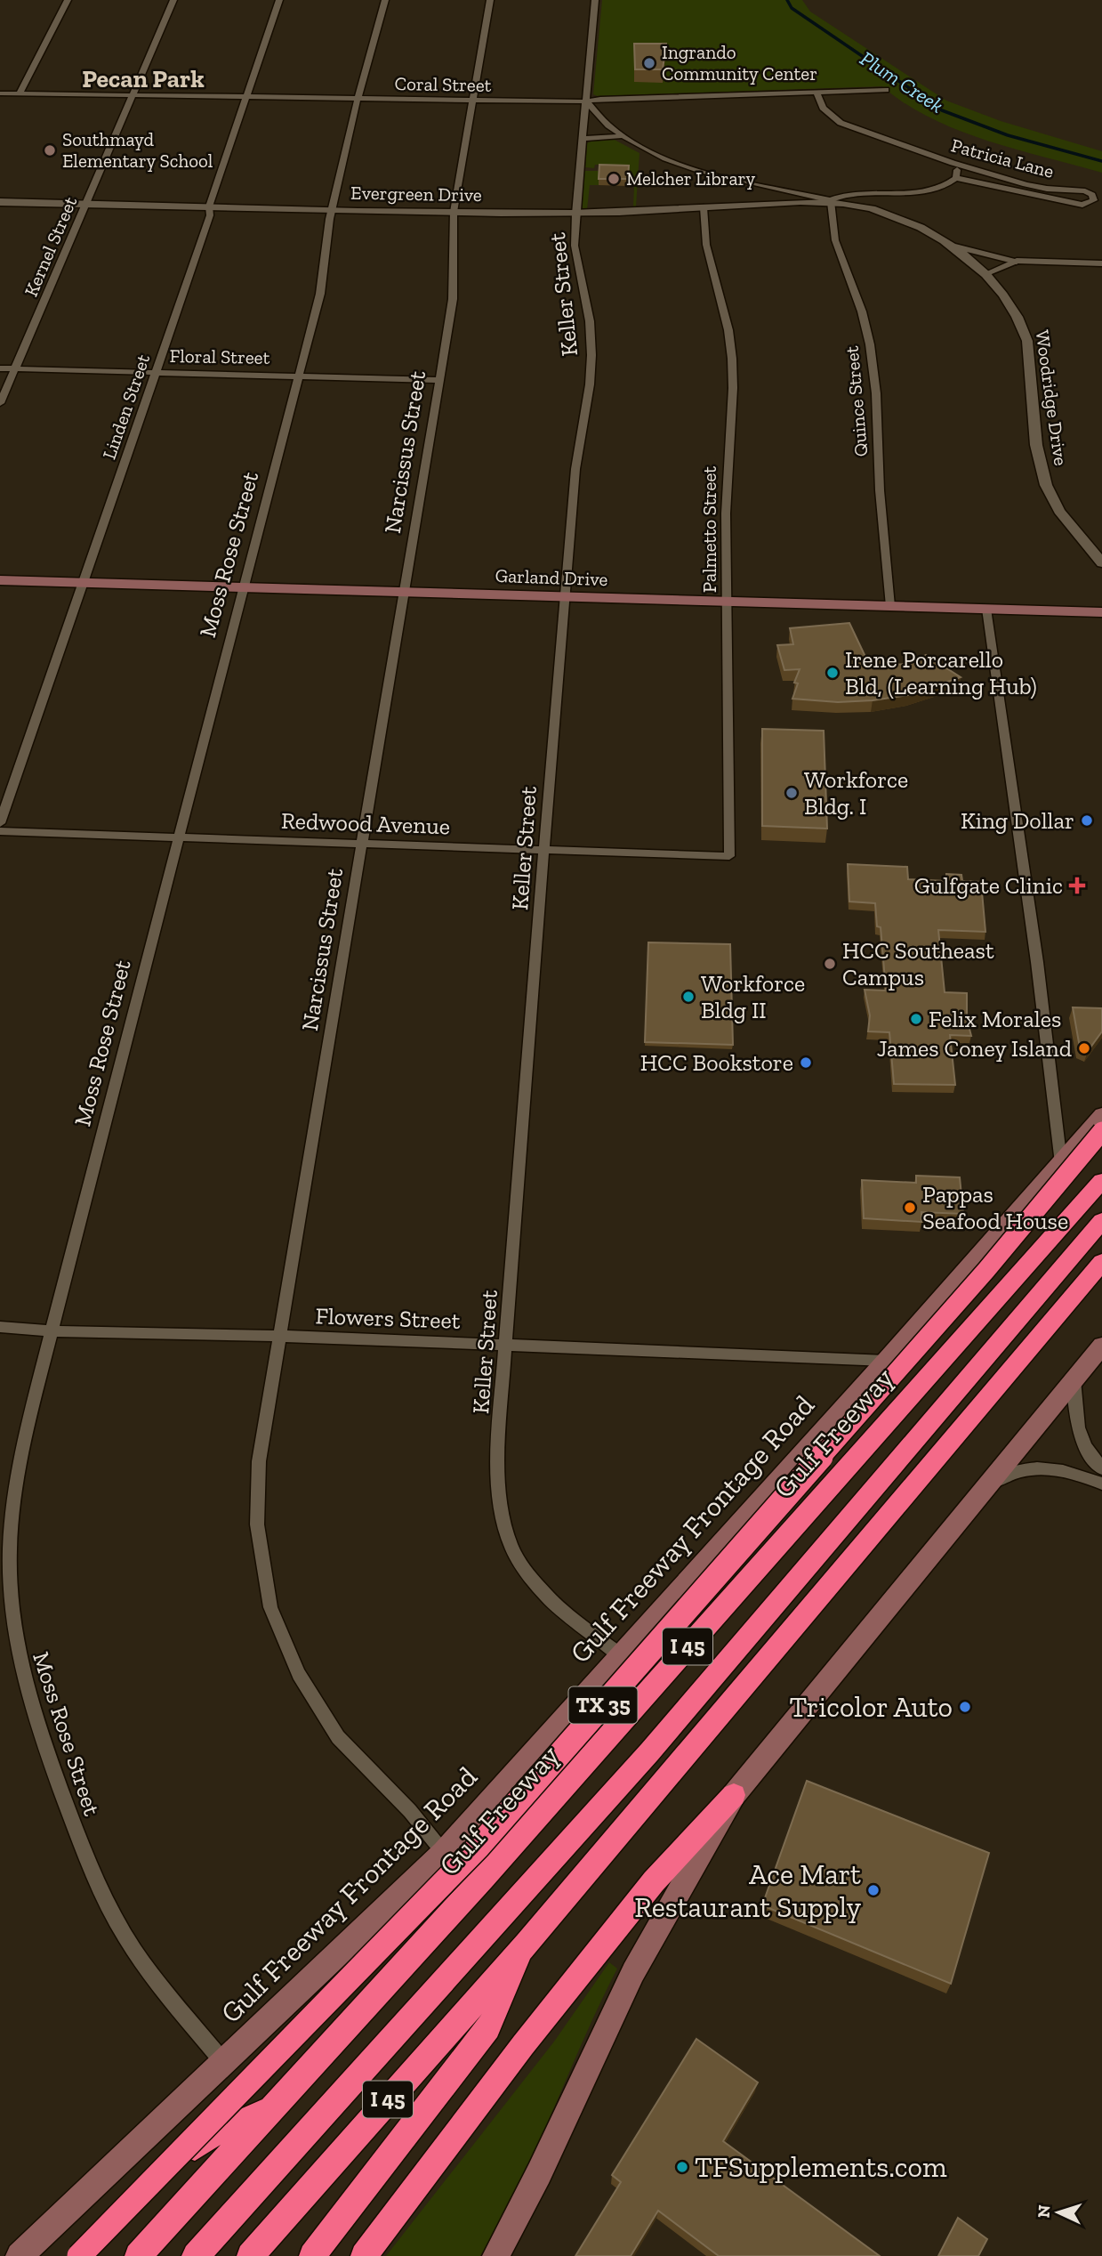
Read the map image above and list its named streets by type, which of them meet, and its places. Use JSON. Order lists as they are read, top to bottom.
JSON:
{
  "streets": {
    "highway": ["Gulf Freeway", "I 45", "TX 35"],
    "main road": ["Garland Drive", "Gulf Freeway Frontage Road"],
    "street": [
      "Coral Street",
      "Patricia Lane",
      "Evergreen Drive",
      "Kernel Street",
      "Keller Street",
      "Floral Street",
      "Woodridge Drive",
      "Quince Street",
      "Linden Street",
      "Narcissus Street",
      "Palmetto Street",
      "Moss Rose Street",
      "Redwood Avenue",
      "Flowers Street"
    ]
  },
  "crossings": [
    ["Coral Street", "Patricia Lane"],
    ["Coral Street", "Kernel Street"],
    ["Coral Street", "Keller Street"],
    ["Coral Street", "Woodridge Drive"],
    ["Coral Street", "Linden Street"],
    ["Coral Street", "Narcissus Street"],
    ["Coral Street", "Moss Rose Street"],
    ["Evergreen Drive", "Kernel Street"],
    ["Evergreen Drive", "Keller Street"],
    ["Evergreen Drive", "Woodridge Drive"],
    ["Evergreen Drive", "Quince Street"],
    ["Evergreen Drive", "Linden Street"],
    ["Evergreen Drive", "Narcissus Street"],
    ["Evergreen Drive", "Palmetto Street"],
    ["Evergreen Drive", "Moss Rose Street"],
    ["Kernel Street", "Floral Street"],
    ["Keller Street", "Woodridge Drive"],
    ["Keller Street", "Garland Drive"],
    ["Keller Street", "Redwood Avenue"],
    ["Keller Street", "Flowers Street"],
    ["Keller Street", "Gulf Freeway Frontage Road"],
    ["Floral Street", "Linden Street"],
    ["Floral Street", "Narcissus Street"],
    ["Floral Street", "Moss Rose Street"],
    ["Woodridge Drive", "Quince Street"],
    ["Quince Street", "Garland Drive"],
    ["Linden Street", "Garland Drive"],
    ["Narcissus Street", "Garland Drive"],
    ["Narcissus Street", "Redwood Avenue"],
    ["Narcissus Street", "Flowers Street"],
    ["Narcissus Street", "Gulf Freeway Frontage Road"],
    ["Palmetto Street", "Garland Drive"],
    ["Palmetto Street", "Redwood Avenue"],
    ["Moss Rose Street", "Garland Drive"],
    ["Moss Rose Street", "Redwood Avenue"],
    ["Moss Rose Street", "Flowers Street"],
    ["Moss Rose Street", "Gulf Freeway Frontage Road"],
    ["Flowers Street", "Gulf Freeway Frontage Road"]
  ],
  "districts": ["Pecan Park"],
  "water": ["Plum Creek"],
  "places": {
    "other": [
      "Ingrando Community Center",
      "Southmayd Elementary School",
      "Melcher Library",
      "Irene Porcarello Bld, (Learning Hub)",
      "Workforce Bldg. I",
      "King Dollar",
      "HCC Southeast Campus",
      "Workforce Bldg II",
      "Felix Morales",
      "James Coney Island",
      "HCC Bookstore",
      "Pappas Seafood House",
      "Tricolor Auto",
      "Ace Mart Restaurant Supply",
      "TFSupplements.com"
    ],
    "health": ["Gulfgate Clinic"]
  },
  "north": "left"
}
